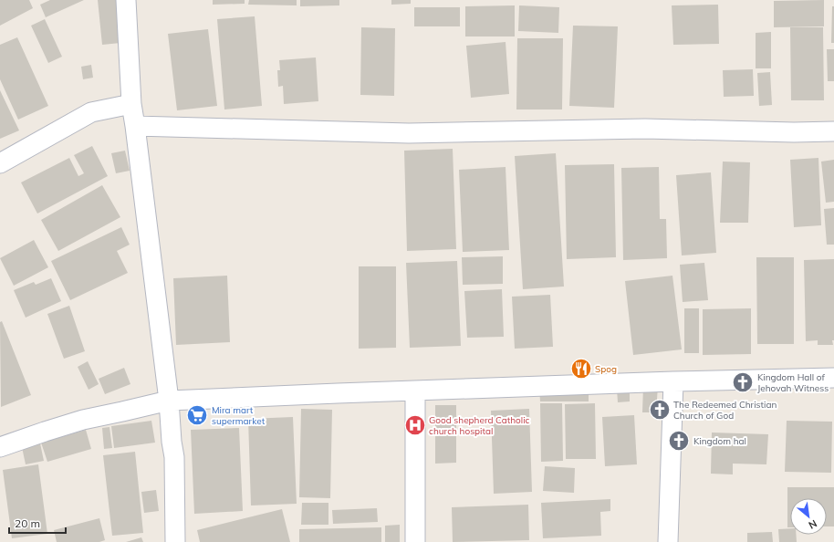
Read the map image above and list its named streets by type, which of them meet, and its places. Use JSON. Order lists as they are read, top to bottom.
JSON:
{
  "places": {
    "restaurant": ["Spog"],
    "church": ["Kingdom Hall of Jehovah Witness", "The Redeemed Christian Church of God", "Kingdom hal"],
    "supermarket": ["Mira mart supermarket"],
    "hospital": ["Good shepherd Catholic church hospital"]
  },
  "scale_bar": "20 m",
  "north": "bottom right"
}
